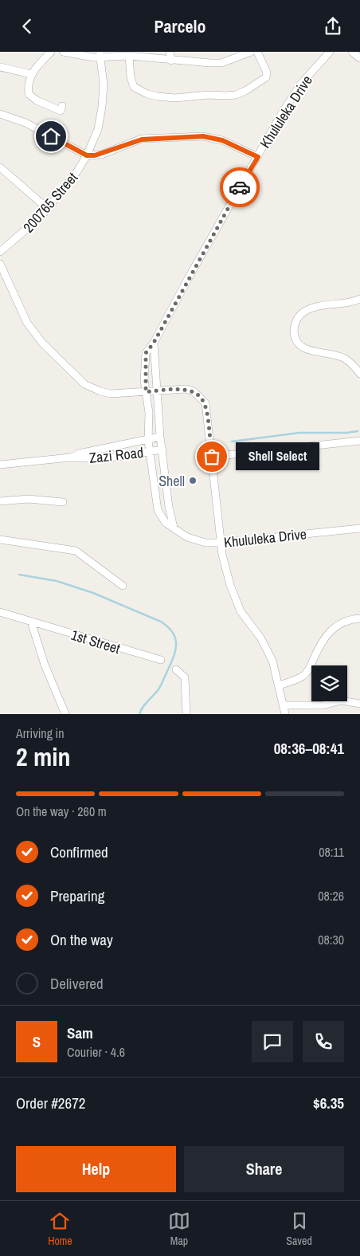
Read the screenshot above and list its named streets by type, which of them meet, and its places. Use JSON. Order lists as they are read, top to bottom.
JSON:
{
  "streets": {
    "street": [
      "Khululeka Drive",
      "200765 Street",
      "Zazi Road",
      "1st Street"
    ]
  },
  "crossings": [
    ["Khululeka Drive", "Zazi Road"]
  ],
  "places": ["Shell Select", "Shell"],
  "page": {
    "header": "Parcelo",
    "bubble": "Shell Select",
    "heading": ["2 min", "Arriving in", "08:36–08:41"],
    "panel": [
      "Sam",
      "Courier · 4.6",
      "Order #2672",
      "$6.35"
    ],
    "bar": "On the way · 260 m",
    "list": [
      ["Confirmed", "08:11"],
      ["Preparing", "08:26"],
      ["On the way", "08:30"],
      "Delivered"
    ],
    "round": "S",
    "buttons": ["Help", "Share"],
    "tabs": ["Home", "Map", "Saved"]
  }
}
